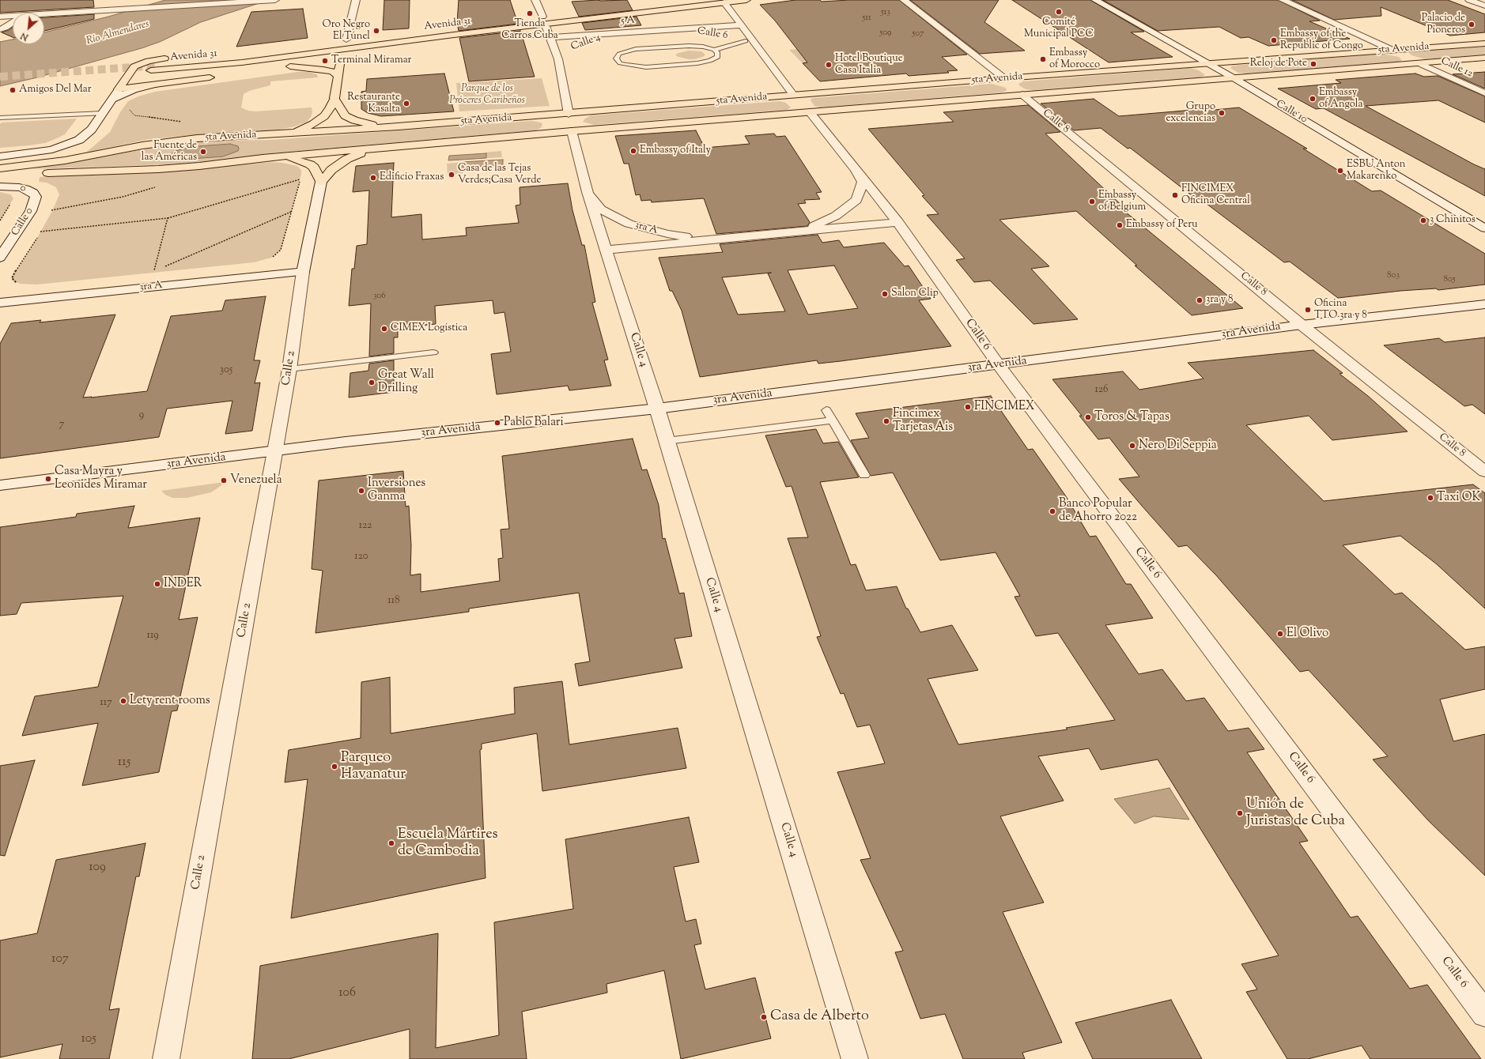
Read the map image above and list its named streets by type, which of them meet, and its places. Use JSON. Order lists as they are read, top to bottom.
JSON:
{
  "streets": {
    "main road": ["Avenida 31", "5ta Avenida"],
    "street": [
      "5 A",
      "Calle 6",
      "Calle 4",
      "Calle 12",
      "Calle 10",
      "Calle 8",
      "0",
      "Calle 0",
      "3ra A",
      "3ra Avenida",
      "Calle 2"
    ]
  },
  "crossings": [
    ["5 A", "Calle 6"],
    ["5 A", "Calle 4"],
    ["Avenida 31", "Calle 6"],
    ["Calle 6", "5ta Avenida"],
    ["Calle 6", "3ra A"],
    ["Calle 6", "3ra Avenida"],
    ["Calle 4", "5ta Avenida"],
    ["Calle 4", "3ra A"],
    ["Calle 4", "3ra Avenida"],
    ["5ta Avenida", "Calle 12"],
    ["5ta Avenida", "Calle 10"],
    ["5ta Avenida", "Calle 8"],
    ["5ta Avenida", "0"],
    ["Calle 8", "3ra Avenida"],
    ["0", "Calle 0"],
    ["3ra A", "Calle 2"],
    ["3ra Avenida", "Calle 2"]
  ],
  "water": ["Río Almendares"],
  "parks": ["Parque de los Próceres Caribeños"],
  "places": [
    "Comité Municipal PCC",
    "Tienda Carros Cuba",
    "Palacio de Pioneros",
    "Oro Negro El Túnel",
    "Embassy of the Republic of Congo",
    "Embassy of Morocco",
    "Terminal Miramar",
    "Reloj de Pote",
    "Hotel Boutique Casa Italia",
    "Amigos Del Mar",
    "Embassy of Angola",
    "Restaurante Kasalta",
    "Grupo excelencias",
    "Embassy of Italy",
    "Fuente de las Américas",
    "ESBU Anton Makarenko",
    "Casa de las Tejas Verdes;Casa Verde",
    "Edificio Fraxas",
    "FINCIMEX Oficina Central",
    "Embassy of Belgium",
    "3 Chinitos",
    "Embassy of Peru",
    "Salon Clip",
    "3ra y 8",
    "Oficina TTO 3ra y 8",
    "CIMEX Logística",
    "Great Wall Drilling",
    "FINCIMEX",
    "Toros & Tapas",
    "Fincimex Tarjetas Ais",
    "Pablo Balari",
    "Nero Di Seppia",
    "Casa Mayra y Leonides Miramar",
    "Venezuela",
    "Inversiones Ganma",
    "Taxi OK",
    "Banco Popular de Ahorro 2022",
    "INDER",
    "El Olivo",
    "Lety rent rooms",
    "Parqueo Havanatur",
    "Unión de Juristas de Cuba",
    "Escuela Mártires de Cambodia",
    "Casa de Alberto"
  ],
  "house_numbers": [
    "513",
    "511",
    "509",
    "507",
    "803",
    "805",
    "306",
    "305",
    "126",
    "9",
    "7",
    "122",
    "120",
    "118",
    "119",
    "117",
    "115",
    "109",
    "107",
    "106",
    "105"
  ],
  "north": "bottom left"
}
